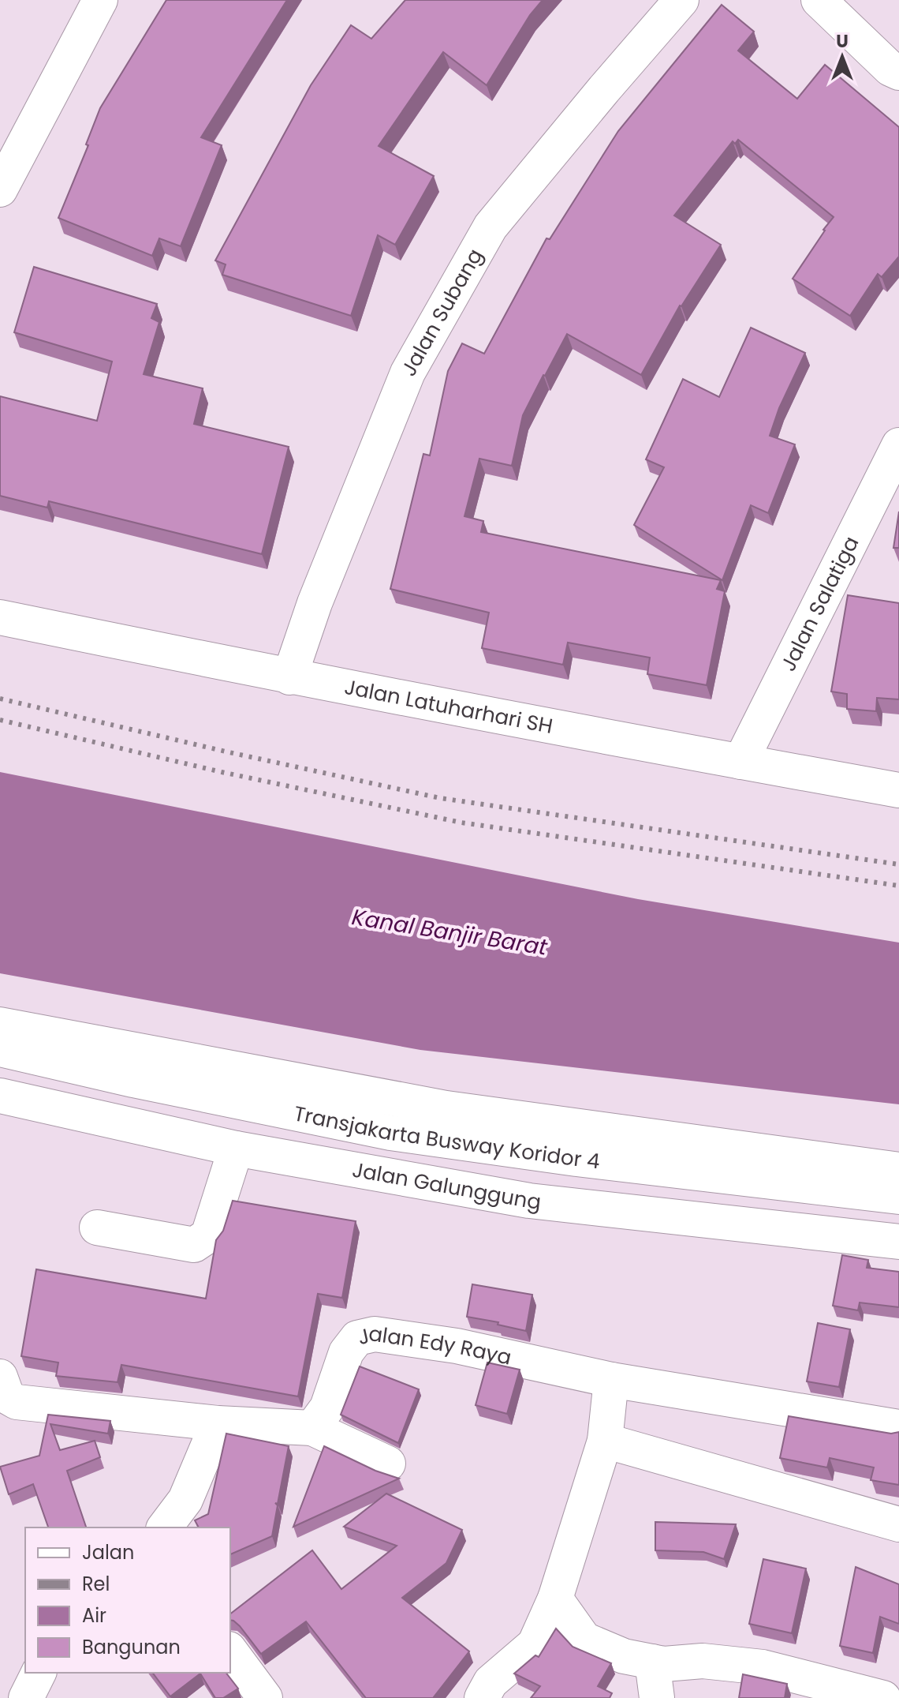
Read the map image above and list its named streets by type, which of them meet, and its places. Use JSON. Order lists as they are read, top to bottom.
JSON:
{
  "streets": {
    "street": [
      "Jalan Subang",
      "Jalan Salatiga",
      "Jalan Latuharhari SH",
      "Transjakarta Busway Koridor 4",
      "Jalan Galunggung",
      "Jalan Edy Raya"
    ]
  },
  "crossings": [
    ["Jalan Subang", "Jalan Latuharhari SH"],
    ["Jalan Salatiga", "Jalan Latuharhari SH"]
  ],
  "water": ["Kanal Banjir Barat"],
  "legend": [
    "Jalan",
    "Rel",
    "Air",
    "Bangunan"
  ],
  "north": "top"
}
